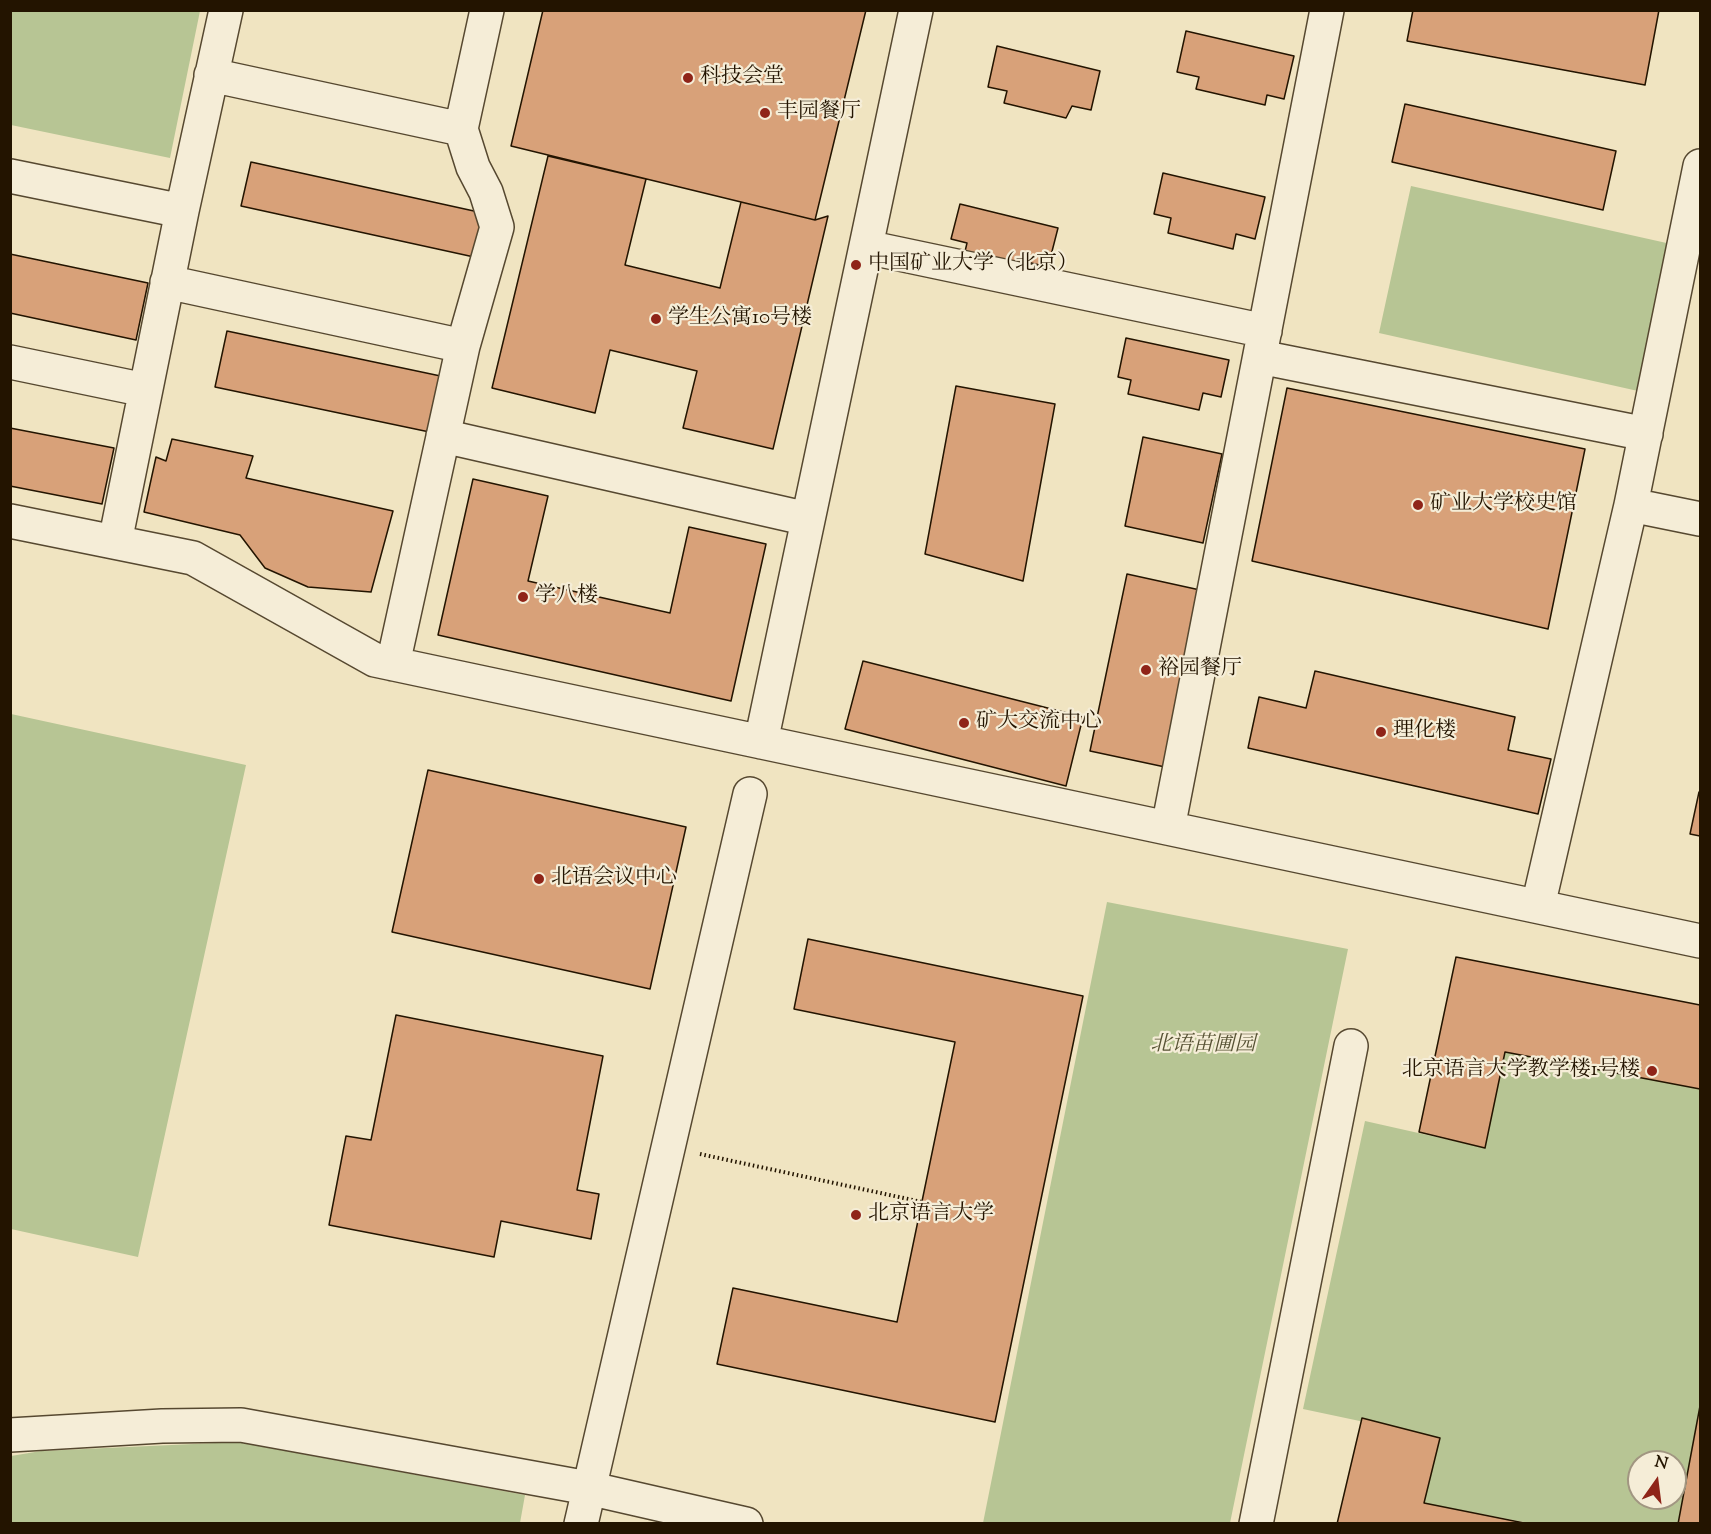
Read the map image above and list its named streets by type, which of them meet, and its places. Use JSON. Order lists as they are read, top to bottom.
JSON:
{
  "parks": ["北语苗圃园"],
  "places": [
    "科技会堂",
    "丰园餐厅",
    "中国矿业大学（北京）",
    "学生公寓10号楼",
    "矿业大学校史馆",
    "学八楼",
    "裕园餐厅",
    "矿大交流中心",
    "理化楼",
    "北语会议中心",
    "北京语言大学教学楼1号楼",
    "北京语言大学"
  ],
  "north": "top"
}
